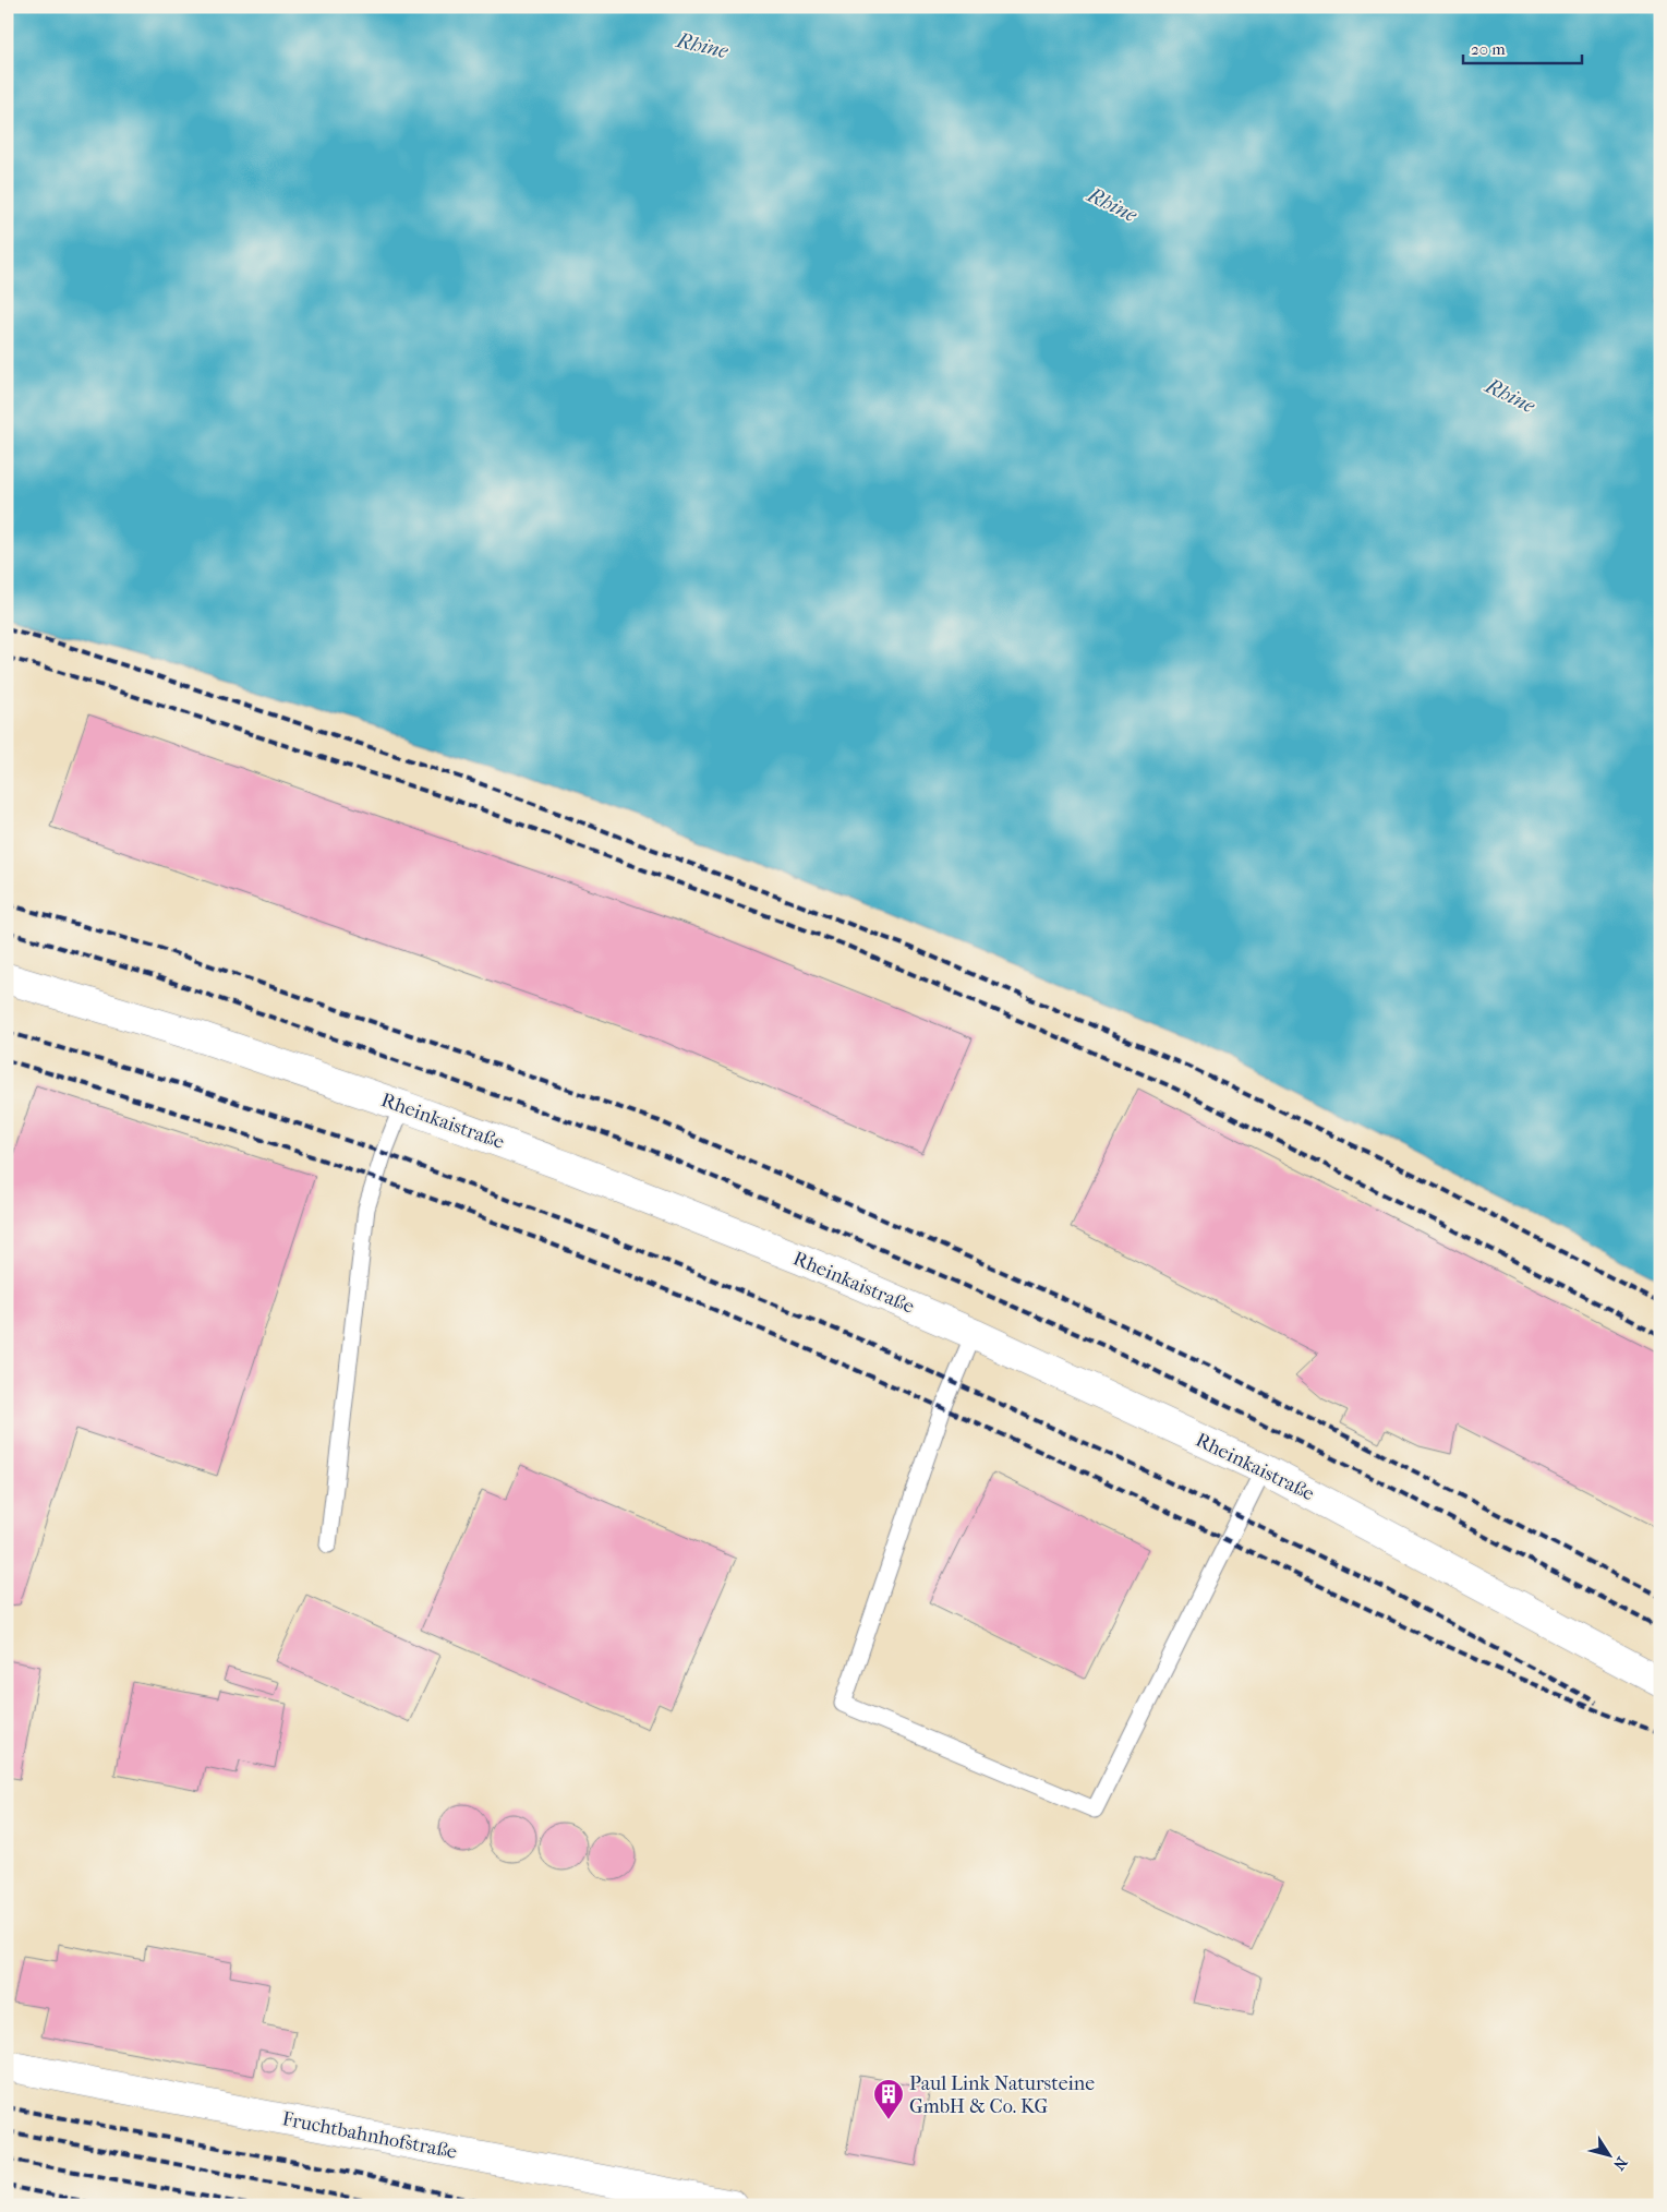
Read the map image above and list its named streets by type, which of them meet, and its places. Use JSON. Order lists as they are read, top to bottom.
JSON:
{
  "streets": {
    "street": ["Rheinkaistraße", "Fruchtbahnhofstraße"]
  },
  "water": ["Rhine"],
  "places": {
    "building": ["Paul Link Natursteine GmbH & Co. KG"]
  },
  "scale_bar": "20 m",
  "north": "bottom right"
}
